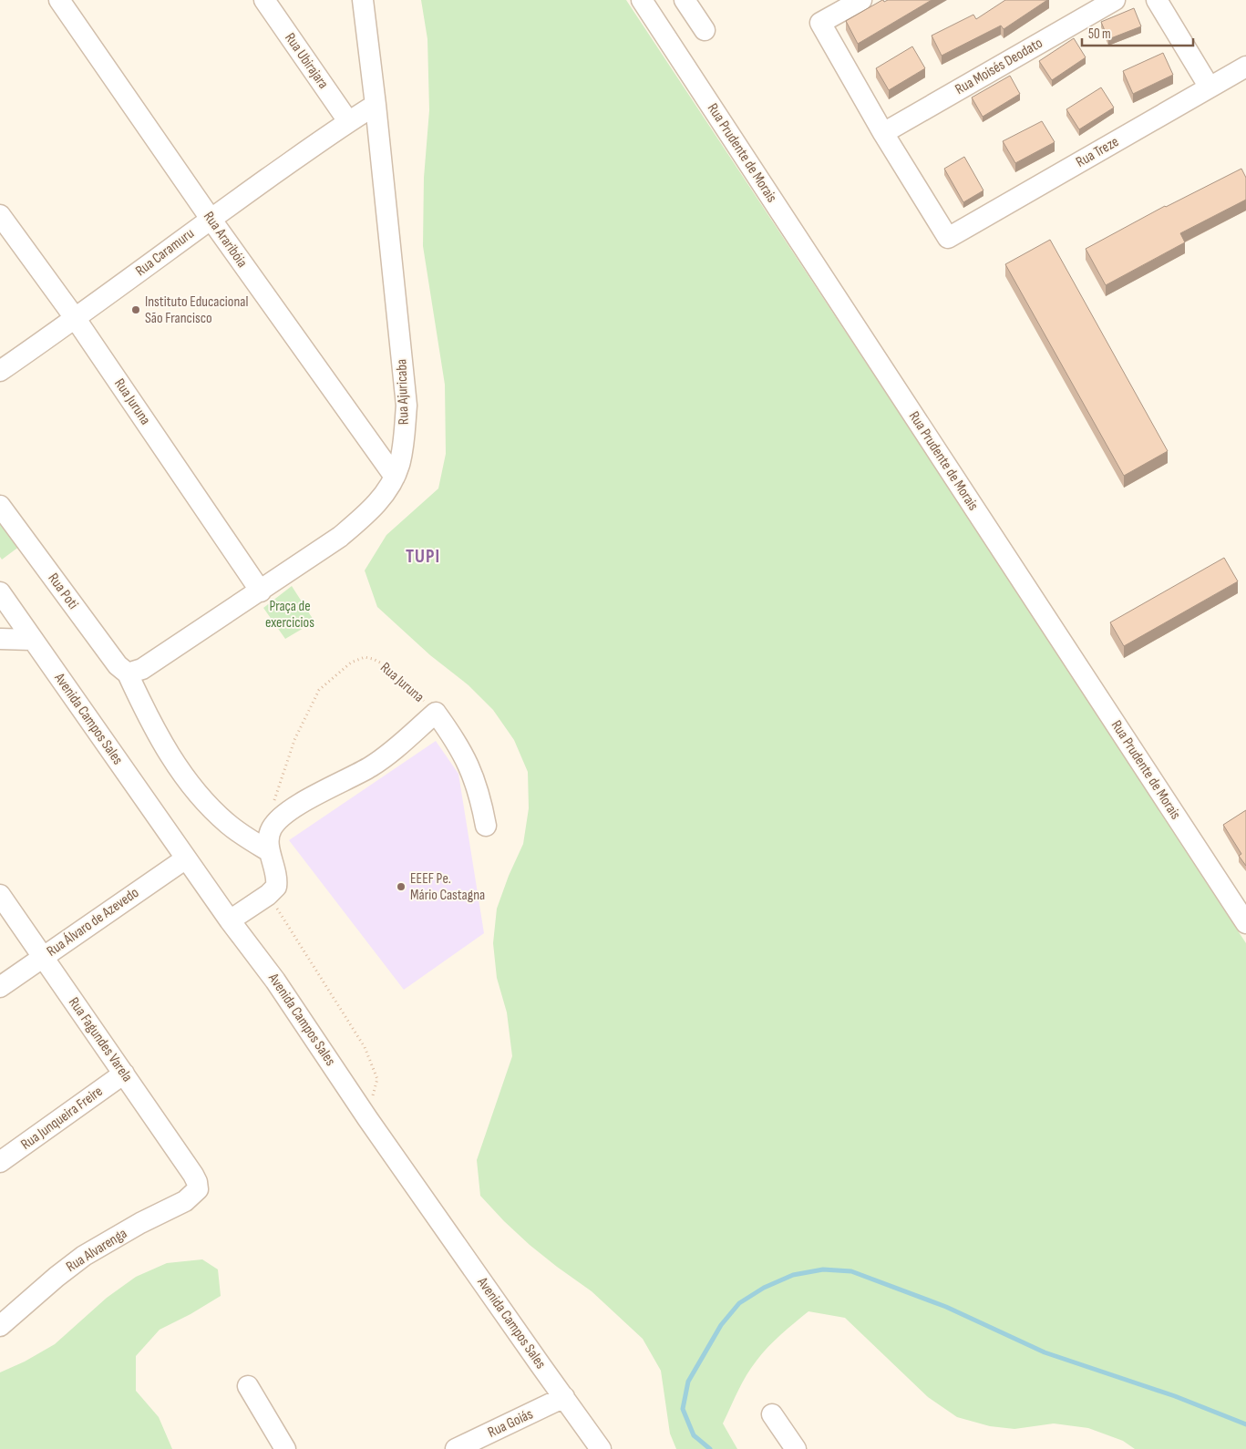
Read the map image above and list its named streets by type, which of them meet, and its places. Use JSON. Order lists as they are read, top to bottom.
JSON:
{
  "streets": {
    "street": [
      "Rua Ubirajara",
      "Rua Moisés Deodato",
      "Rua Treze",
      "Rua Prudente de Morais",
      "Rua Araribóia",
      "Rua Caramuru",
      "Rua Ajuricaba",
      "Rua Juruna",
      "Rua Poti",
      "Avenida Campos Sales",
      "Rua Álvaro de Azevedo",
      "Rua Fagundes Varela",
      "Rua Junqueira Freire",
      "Rua Alvarenga",
      "Rua Goiás"
    ]
  },
  "crossings": [
    ["Rua Ubirajara", "Rua Caramuru"],
    ["Rua Moisés Deodato", "Rua Treze"],
    ["Rua Araribóia", "Rua Caramuru"],
    ["Rua Araribóia", "Rua Ajuricaba"],
    ["Rua Caramuru", "Rua Ajuricaba"],
    ["Rua Caramuru", "Rua Juruna"],
    ["Rua Ajuricaba", "Rua Juruna"],
    ["Rua Ajuricaba", "Rua Poti"],
    ["Avenida Campos Sales", "Rua Álvaro de Azevedo"],
    ["Avenida Campos Sales", "Rua Goiás"],
    ["Rua Álvaro de Azevedo", "Rua Fagundes Varela"],
    ["Rua Fagundes Varela", "Rua Junqueira Freire"],
    ["Rua Fagundes Varela", "Rua Alvarenga"]
  ],
  "districts": ["TUPI"],
  "parks": ["Praça de exercicios"],
  "places": ["Instituto Educacional São Francisco", "EEEF Pe. Mário Castagna"],
  "scale_bar": "50 m"
}
